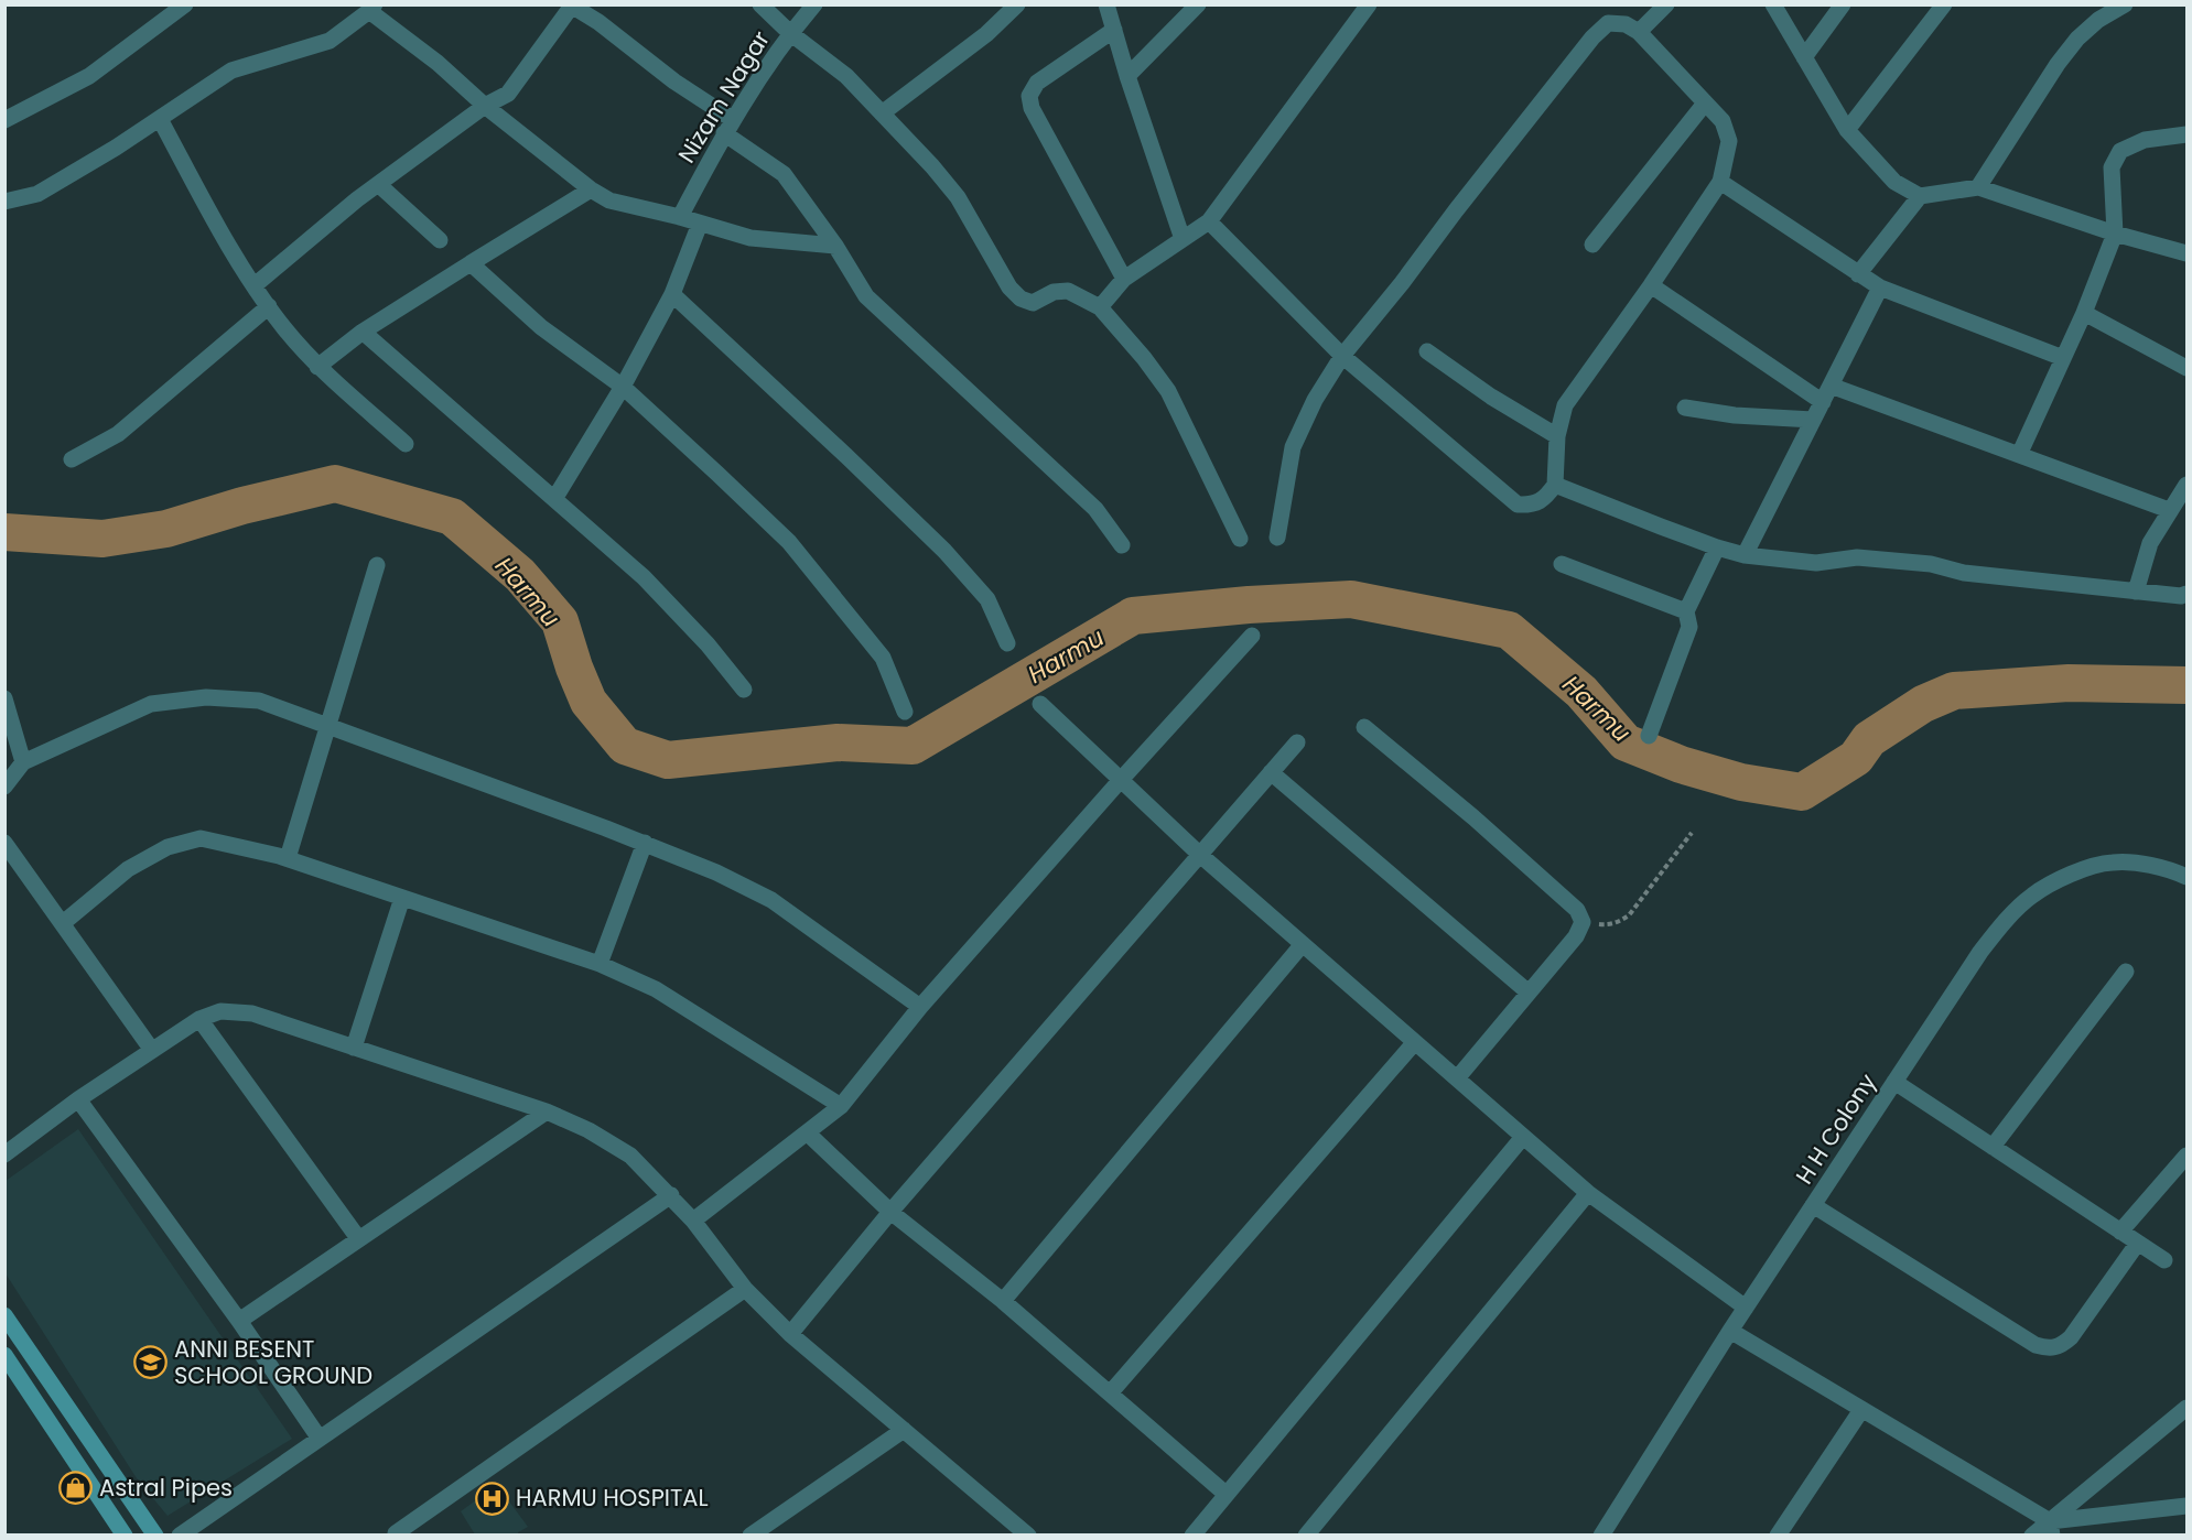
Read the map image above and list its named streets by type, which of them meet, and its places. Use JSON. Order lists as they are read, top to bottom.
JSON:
{
  "streets": {
    "street": ["Nizam Nagar", "H H Colony"]
  },
  "water": ["Harmu"],
  "places": {
    "school or university": ["ANNI BESENT SCHOOL GROUND"],
    "shop": ["Astral Pipes"],
    "hospital": ["HARMU HOSPITAL"]
  }
}
